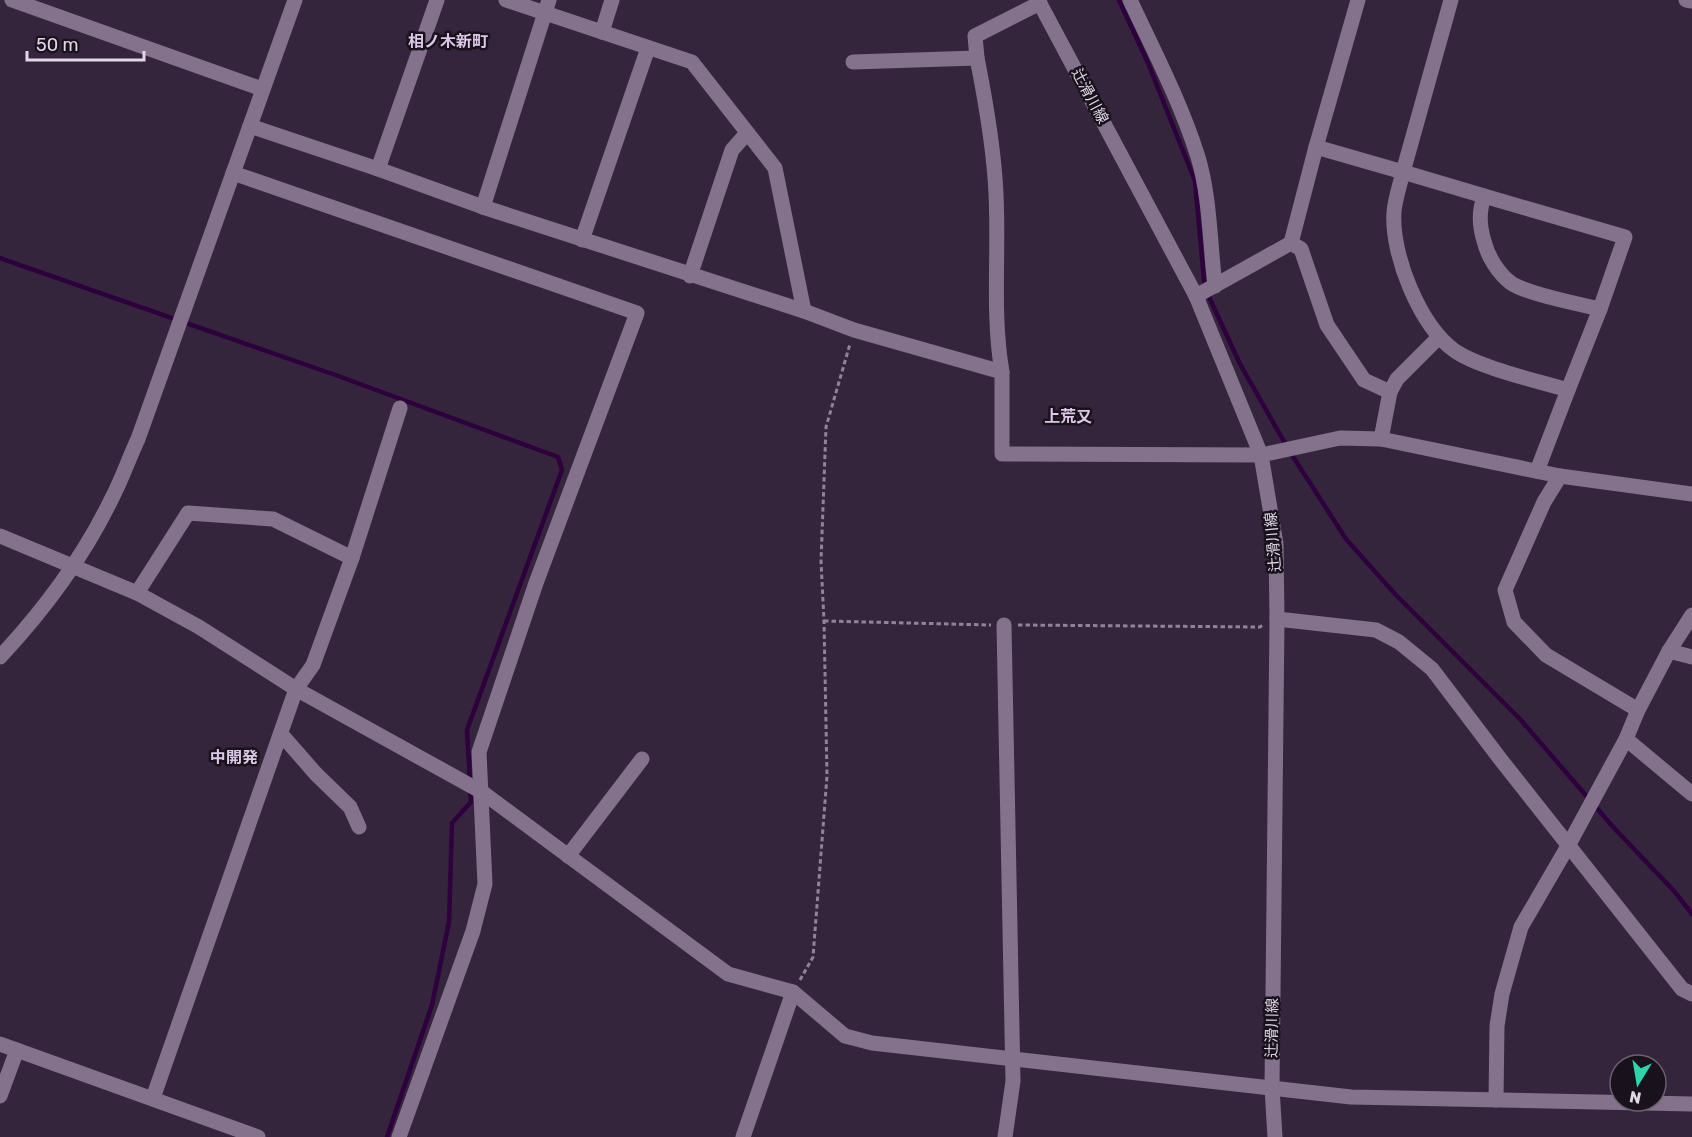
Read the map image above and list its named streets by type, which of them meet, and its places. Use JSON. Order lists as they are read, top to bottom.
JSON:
{
  "streets": {
    "street": ["辻滑川線"]
  },
  "districts": ["相ノ木新町", "上荒又", "中開発"],
  "scale_bar": "50 m",
  "north": "bottom"
}
